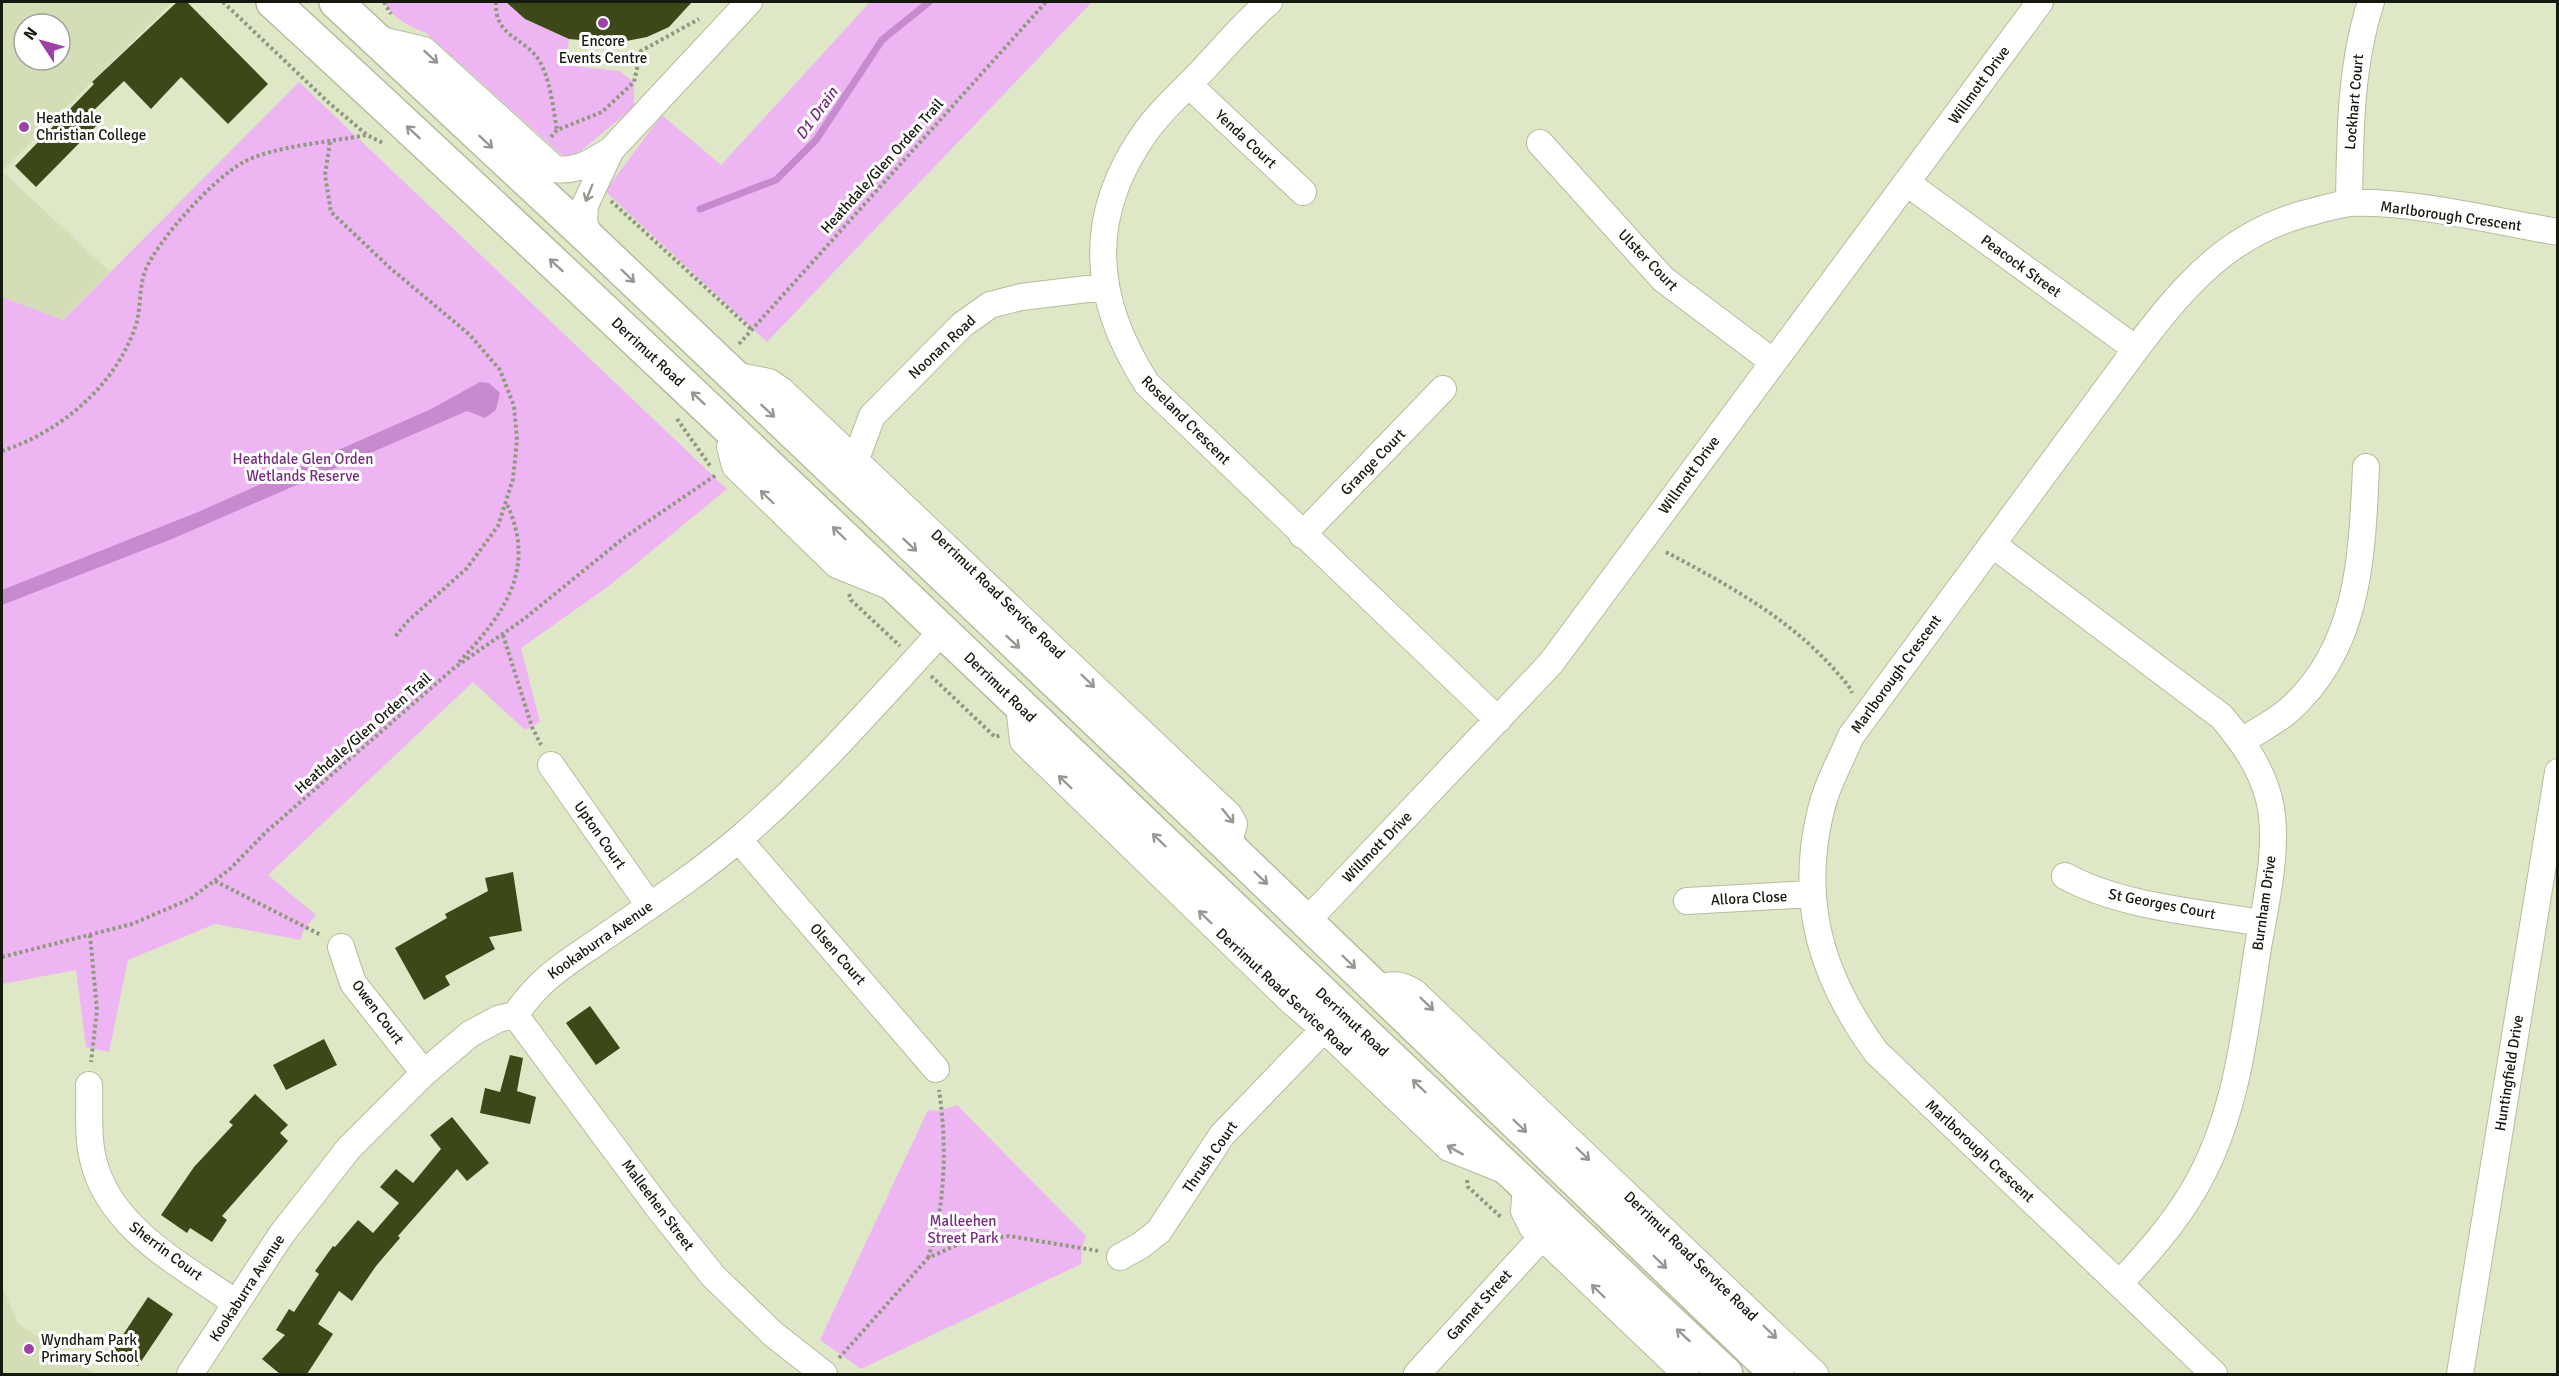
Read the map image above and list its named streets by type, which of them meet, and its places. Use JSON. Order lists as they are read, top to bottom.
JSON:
{
  "streets": {
    "highway": ["Derrimut Road"],
    "street": [
      "Willmott Drive",
      "Lockhart Court",
      "Yenda Court",
      "Marlborough Crescent",
      "Ulster Court",
      "Peacock Street",
      "Noonan Road",
      "Roseland Crescent",
      "Grange Court",
      "Derrimut Road Service Road",
      "Upton Court",
      "Allora Close",
      "Burnham Drive",
      "St Georges Court",
      "Kookaburra Avenue",
      "Olsen Court",
      "Owen Court",
      "Huntingfield Drive",
      "Thrush Court",
      "Malleehen Street",
      "Sherrin Court",
      "Gannet Street"
    ],
    "path": ["Heathdale/Glen Orden Trail"]
  },
  "crossings": [
    ["Willmott Drive", "Ulster Court"],
    ["Willmott Drive", "Peacock Street"],
    ["Willmott Drive", "Roseland Crescent"],
    ["Lockhart Court", "Marlborough Crescent"],
    ["Yenda Court", "Roseland Crescent"],
    ["Heathdale/Glen Orden Trail", "Derrimut Road Service Road"],
    ["Marlborough Crescent", "Peacock Street"],
    ["Marlborough Crescent", "Allora Close"],
    ["Marlborough Crescent", "Burnham Drive"],
    ["Noonan Road", "Roseland Crescent"],
    ["Noonan Road", "Derrimut Road Service Road"],
    ["Derrimut Road", "Derrimut Road Service Road"],
    ["Derrimut Road", "Kookaburra Avenue"],
    ["Derrimut Road", "Gannet Street"],
    ["Roseland Crescent", "Grange Court"],
    ["Derrimut Road Service Road", "Thrush Court"],
    ["Upton Court", "Kookaburra Avenue"],
    ["Burnham Drive", "St Georges Court"],
    ["Kookaburra Avenue", "Olsen Court"],
    ["Kookaburra Avenue", "Owen Court"],
    ["Kookaburra Avenue", "Malleehen Street"],
    ["Kookaburra Avenue", "Sherrin Court"]
  ],
  "water": ["D1 Drain"],
  "parks": ["Heathdale Glen Orden Wetlands Reserve", "Malleehen Street Park"],
  "places": ["Encore Events Centre", "Heathdale Christian College", "Wyndham Park Primary School"],
  "north": "top left"
}
